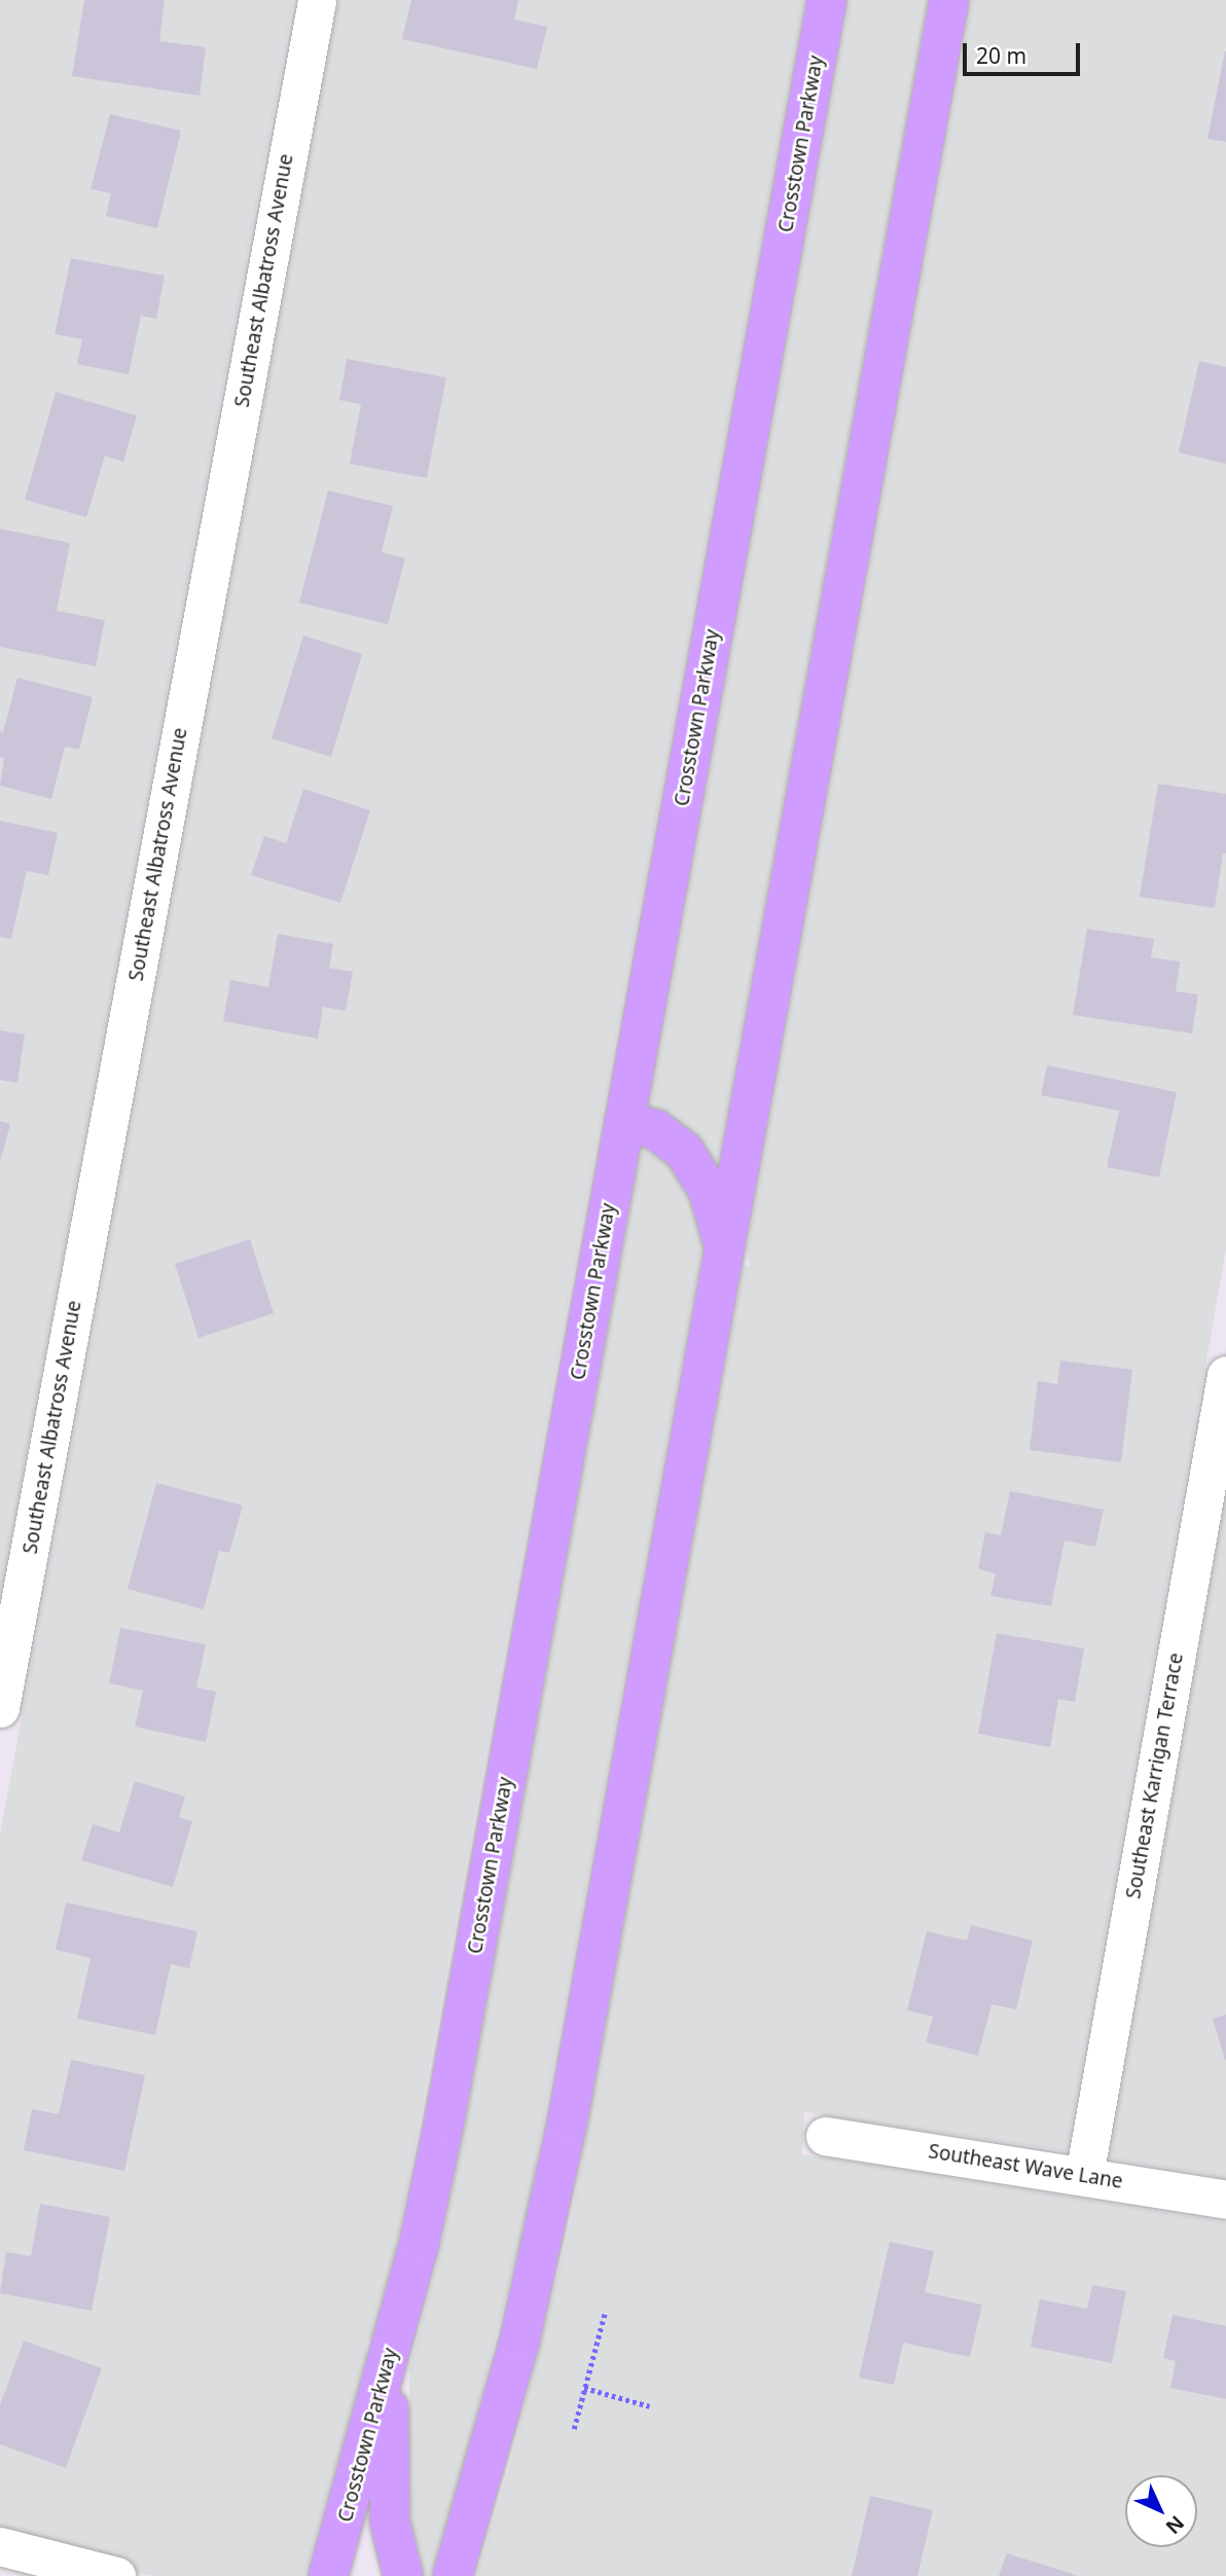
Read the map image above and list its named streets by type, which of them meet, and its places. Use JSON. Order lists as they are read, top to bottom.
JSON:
{
  "streets": {
    "main road": ["Crosstown Parkway"],
    "street": ["Southeast Albatross Avenue", "Southeast Karrigan Terrace", "Southeast Wave Lane"]
  },
  "crossings": [
    ["Southeast Karrigan Terrace", "Southeast Wave Lane"]
  ],
  "scale_bar": "20 m",
  "north": "bottom right"
}
